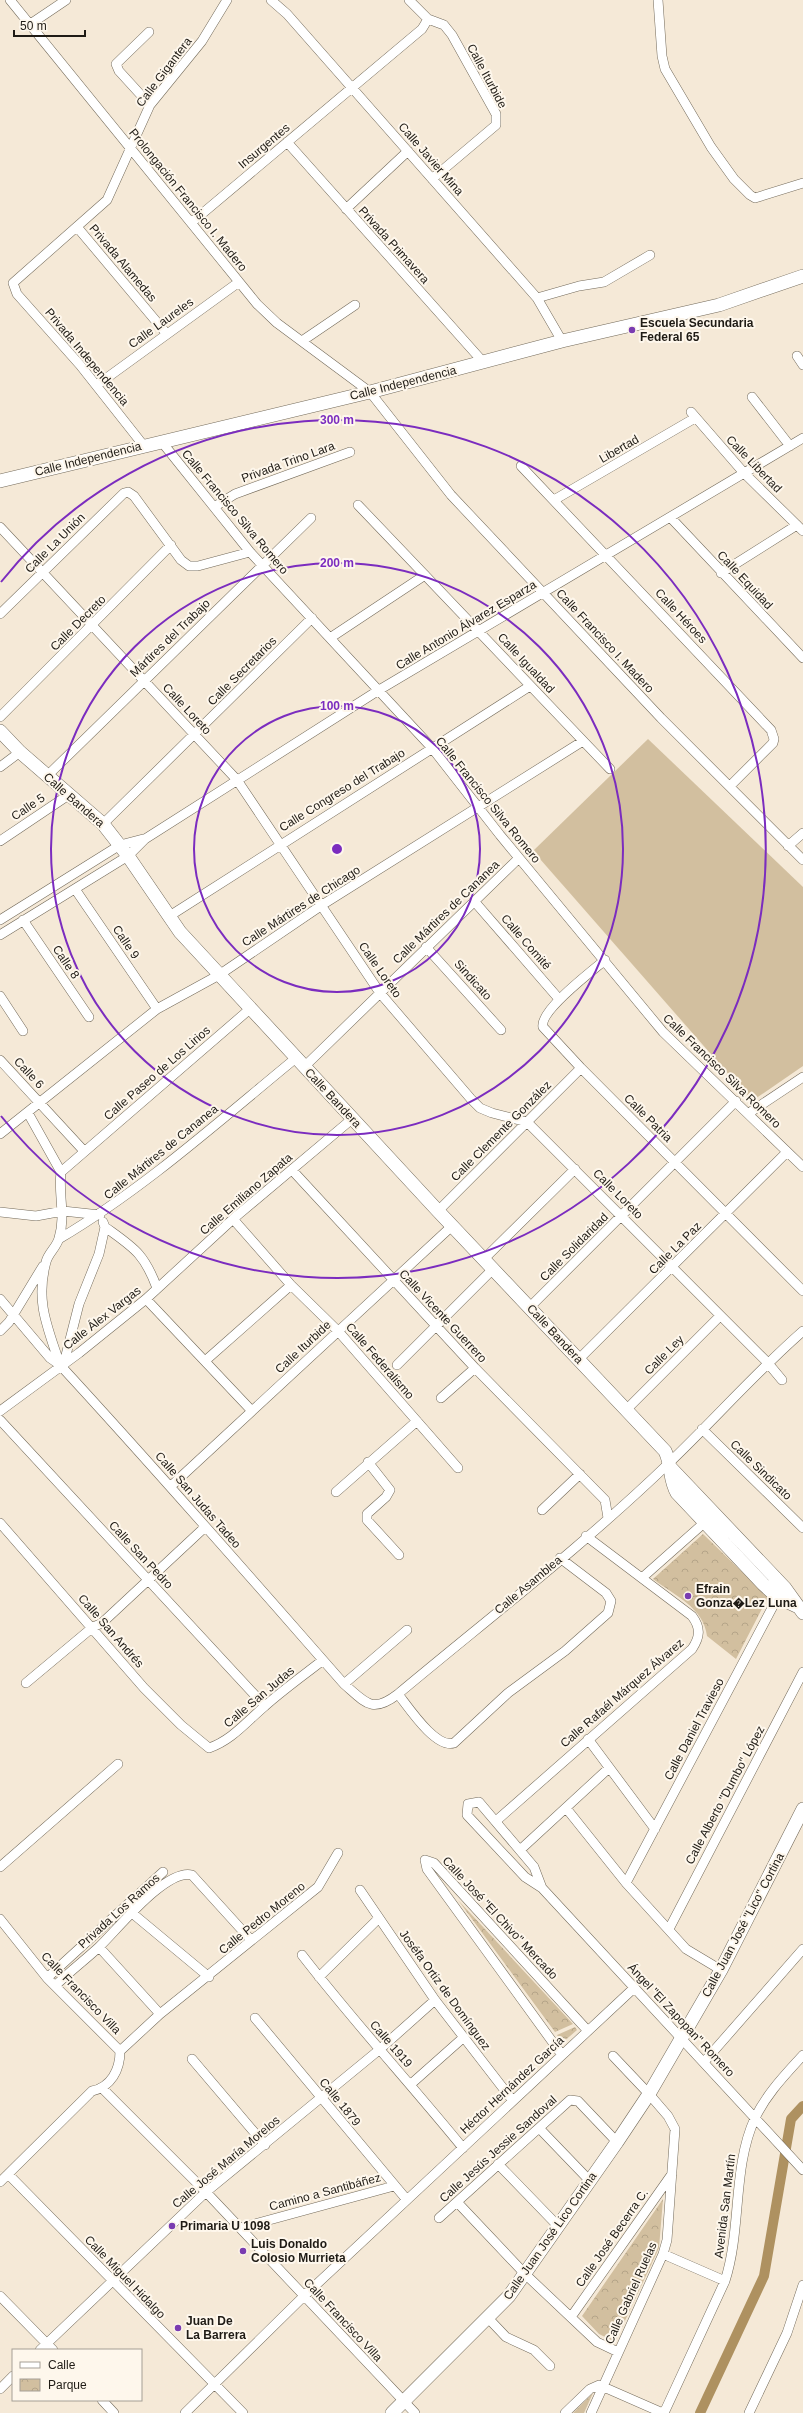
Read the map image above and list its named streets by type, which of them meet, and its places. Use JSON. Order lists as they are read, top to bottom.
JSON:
{
  "streets": {
    "street": [
      "Calle Gigantera",
      "Calle Iturbide",
      "Insurgentes",
      "Calle Javier Mina",
      "Prolongación Francisco I. Madero",
      "Privada Primavera",
      "Privada Alamedas",
      "Calle Laureles",
      "Privada Independencia",
      "Calle Independencia",
      "Libertad",
      "Privada Trino Lara",
      "Calle Libertad",
      "Calle Francisco Silva Romero",
      "Calle La Unión",
      "Calle Equidad",
      "Calle Héroes",
      "Calle Decreto",
      "Calle Antonio Álvarez Esparza",
      "Mártires del Trabajo",
      "Calle Francisco I. Madero",
      "Calle Igualdad",
      "Calle Secretarios",
      "Calle Loreto",
      "Calle Congreso del Trabajo",
      "Calle Bandera",
      "Calle 5",
      "Calle Mártires de Chicago",
      "Calle Mártires de Cananea",
      "Calle 9",
      "Calle Comité",
      "Calle 8",
      "Sindicato",
      "Calle 6",
      "Calle Paseo de Los Lirios",
      "Calle Patria",
      "Calle Clemente González",
      "Calle Emiliano Zapata",
      "Calle Solidaridad",
      "Calle La Paz",
      "Calle Vicente Guerrero",
      "Calle Álex Vargas",
      "Calle Ley",
      "Calle Federalismo",
      "Calle Sindicato",
      "Calle San Judas Tadeo",
      "Calle San Pedro",
      "Calle Asamblea",
      "Calle San Andrés",
      "Calle Rafaél Márquez Álvarez",
      "Calle San Judas",
      "Calle Daniel Travieso",
      "Calle Alberto \"Dumbo\" López",
      "Privada Los Ramos",
      "Calle Pedro Moreno",
      "Calle José \"El Chivo\" Mercado",
      "Calle Juan José \"Lico\" Cortina",
      "Joséfa Ortiz de Domínguez",
      "Calle Francisco Villa",
      "Ángel \"El Zapopan\" Romero",
      "Calle 1919",
      "Héctor Hernández García",
      "Calle 1879",
      "Calle Jesús Jessie Sandoval",
      "Calle José María Morelos",
      "Camino a Santibáñez",
      "Avenida San Martín",
      "Calle Juan José Lico Cortina",
      "Calle José Becerra C.",
      "Calle Miguel Hidalgo",
      "Calle Gabriel Ruelas"
    ]
  },
  "crossings": [
    ["Calle Gigantera", "Prolongación Francisco I. Madero"],
    ["Calle Gigantera", "Privada Alamedas"],
    ["Calle Gigantera", "Privada Independencia"],
    ["Calle Iturbide", "Insurgentes"],
    ["Calle Iturbide", "Calle Javier Mina"],
    ["Calle Iturbide", "Calle Bandera"],
    ["Calle Iturbide", "Calle Vicente Guerrero"],
    ["Calle Iturbide", "Calle Federalismo"],
    ["Calle Iturbide", "Calle San Judas Tadeo"],
    ["Insurgentes", "Calle Javier Mina"],
    ["Insurgentes", "Prolongación Francisco I. Madero"],
    ["Insurgentes", "Privada Primavera"],
    ["Calle Javier Mina", "Calle Independencia"],
    ["Prolongación Francisco I. Madero", "Calle Laureles"],
    ["Prolongación Francisco I. Madero", "Calle Independencia"],
    ["Prolongación Francisco I. Madero", "Calle Francisco I. Madero"],
    ["Privada Primavera", "Calle Independencia"],
    ["Privada Alamedas", "Calle Laureles"],
    ["Calle Laureles", "Privada Independencia"],
    ["Privada Independencia", "Calle Independencia"],
    ["Calle Independencia", "Calle Francisco Silva Romero"],
    ["Calle Independencia", "Calle Francisco I. Madero"],
    ["Libertad", "Calle Libertad"],
    ["Libertad", "Calle Héroes"],
    ["Privada Trino Lara", "Calle Francisco Silva Romero"],
    ["Calle Libertad", "Calle Antonio Álvarez Esparza"],
    ["Calle Francisco Silva Romero", "Calle Antonio Álvarez Esparza"],
    ["Calle Francisco Silva Romero", "Mártires del Trabajo"],
    ["Calle Francisco Silva Romero", "Calle Secretarios"],
    ["Calle Francisco Silva Romero", "Calle Congreso del Trabajo"],
    ["Calle Francisco Silva Romero", "Calle Mártires de Chicago"],
    ["Calle Francisco Silva Romero", "Calle Mártires de Cananea"],
    ["Calle Francisco Silva Romero", "Calle Patria"],
    ["Calle Francisco Silva Romero", "Calle Solidaridad"],
    ["Calle Francisco Silva Romero", "Calle La Paz"],
    ["Calle La Unión", "Calle Decreto"],
    ["Calle La Unión", "Calle Loreto"],
    ["Calle Equidad", "Calle Antonio Álvarez Esparza"],
    ["Calle Héroes", "Calle Antonio Álvarez Esparza"],
    ["Calle Héroes", "Calle Francisco I. Madero"],
    ["Calle Decreto", "Calle Loreto"],
    ["Calle Antonio Álvarez Esparza", "Calle Francisco I. Madero"],
    ["Calle Antonio Álvarez Esparza", "Calle Igualdad"],
    ["Calle Antonio Álvarez Esparza", "Calle Loreto"],
    ["Calle Antonio Álvarez Esparza", "Calle Bandera"],
    ["Calle Antonio Álvarez Esparza", "Calle 9"],
    ["Calle Antonio Álvarez Esparza", "Calle 8"],
    ["Mártires del Trabajo", "Calle Loreto"],
    ["Mártires del Trabajo", "Calle Bandera"],
    ["Calle Igualdad", "Calle Congreso del Trabajo"],
    ["Calle Igualdad", "Calle Mártires de Chicago"],
    ["Calle Secretarios", "Calle Loreto"],
    ["Calle Secretarios", "Calle Bandera"],
    ["Calle Loreto", "Calle Congreso del Trabajo"],
    ["Calle Loreto", "Calle Mártires de Chicago"],
    ["Calle Loreto", "Calle Mártires de Cananea"],
    ["Calle Loreto", "Calle Clemente González"],
    ["Calle Loreto", "Calle Solidaridad"],
    ["Calle Loreto", "Calle La Paz"],
    ["Calle Loreto", "Calle Ley"],
    ["Calle Loreto", "Calle Asamblea"],
    ["Calle Congreso del Trabajo", "Calle Bandera"],
    ["Calle Bandera", "Calle 5"],
    ["Calle Bandera", "Calle Mártires de Chicago"],
    ["Calle Bandera", "Calle Mártires de Cananea"],
    ["Calle Bandera", "Calle Paseo de Los Lirios"],
    ["Calle Bandera", "Calle Clemente González"],
    ["Calle Bandera", "Calle Emiliano Zapata"],
    ["Calle Bandera", "Calle Solidaridad"],
    ["Calle Bandera", "Calle La Paz"],
    ["Calle Bandera", "Calle Ley"],
    ["Calle Bandera", "Calle Asamblea"],
    ["Calle Mártires de Chicago", "Calle 9"],
    ["Calle Mártires de Chicago", "Calle 6"],
    ["Calle Mártires de Cananea", "Calle Comité"],
    ["Calle Mártires de Cananea", "Sindicato"],
    ["Calle Comité", "Calle Patria"],
    ["Calle 6", "Calle Paseo de Los Lirios"],
    ["Calle Patria", "Calle Clemente González"],
    ["Calle Patria", "Calle Solidaridad"],
    ["Calle Patria", "Calle La Paz"],
    ["Calle Emiliano Zapata", "Calle Vicente Guerrero"],
    ["Calle Emiliano Zapata", "Calle Álex Vargas"],
    ["Calle Emiliano Zapata", "Calle Federalismo"],
    ["Calle Vicente Guerrero", "Calle Asamblea"],
    ["Calle Álex Vargas", "Calle San Judas Tadeo"],
    ["Calle Sindicato", "Calle Asamblea"],
    ["Calle San Judas Tadeo", "Calle Asamblea"],
    ["Calle San Judas Tadeo", "Calle San Judas"],
    ["Calle San Pedro", "Calle San Judas"],
    ["Calle Asamblea", "Calle Rafaél Márquez Álvarez"],
    ["Calle San Andrés", "Calle San Judas"],
    ["Calle Rafaél Márquez Álvarez", "Ángel \"El Zapopan\" Romero"],
    ["Privada Los Ramos", "Calle Pedro Moreno"],
    ["Privada Los Ramos", "Calle Francisco Villa"],
    ["Calle Pedro Moreno", "Calle Francisco Villa"],
    ["Calle José \"El Chivo\" Mercado", "Héctor Hernández García"],
    ["Calle Juan José \"Lico\" Cortina", "Ángel \"El Zapopan\" Romero"],
    ["Calle Juan José \"Lico\" Cortina", "Calle Juan José Lico Cortina"],
    ["Joséfa Ortiz de Domínguez", "Héctor Hernández García"],
    ["Joséfa Ortiz de Domínguez", "Calle José María Morelos"],
    ["Calle Francisco Villa", "Héctor Hernández García"],
    ["Calle Francisco Villa", "Calle José María Morelos"],
    ["Calle Francisco Villa", "Camino a Santibáñez"],
    ["Calle Francisco Villa", "Calle Juan José Lico Cortina"],
    ["Ángel \"El Zapopan\" Romero", "Héctor Hernández García"],
    ["Ángel \"El Zapopan\" Romero", "Avenida San Martín"],
    ["Ángel \"El Zapopan\" Romero", "Calle Juan José Lico Cortina"],
    ["Calle 1919", "Héctor Hernández García"],
    ["Calle 1919", "Calle José María Morelos"],
    ["Héctor Hernández García", "Calle 1879"],
    ["Héctor Hernández García", "Calle Miguel Hidalgo"],
    ["Calle 1879", "Calle José María Morelos"],
    ["Calle 1879", "Camino a Santibáñez"],
    ["Calle Jesús Jessie Sandoval", "Calle Juan José Lico Cortina"],
    ["Calle José María Morelos", "Calle Miguel Hidalgo"],
    ["Calle Juan José Lico Cortina", "Calle Gabriel Ruelas"],
    ["Calle José Becerra C.", "Calle Gabriel Ruelas"]
  ],
  "places": [
    "Escuela Secundaria Federal 65",
    "Efrain Gonza�Lez Luna",
    "Primaria U 1098",
    "Luis Donaldo Colosio Murrieta",
    "Juan De La Barrera"
  ],
  "legend": ["Calle", "Parque"],
  "scale_bar": "50 m",
  "rings": ["300 m", "200 m", "100 m"]
}
